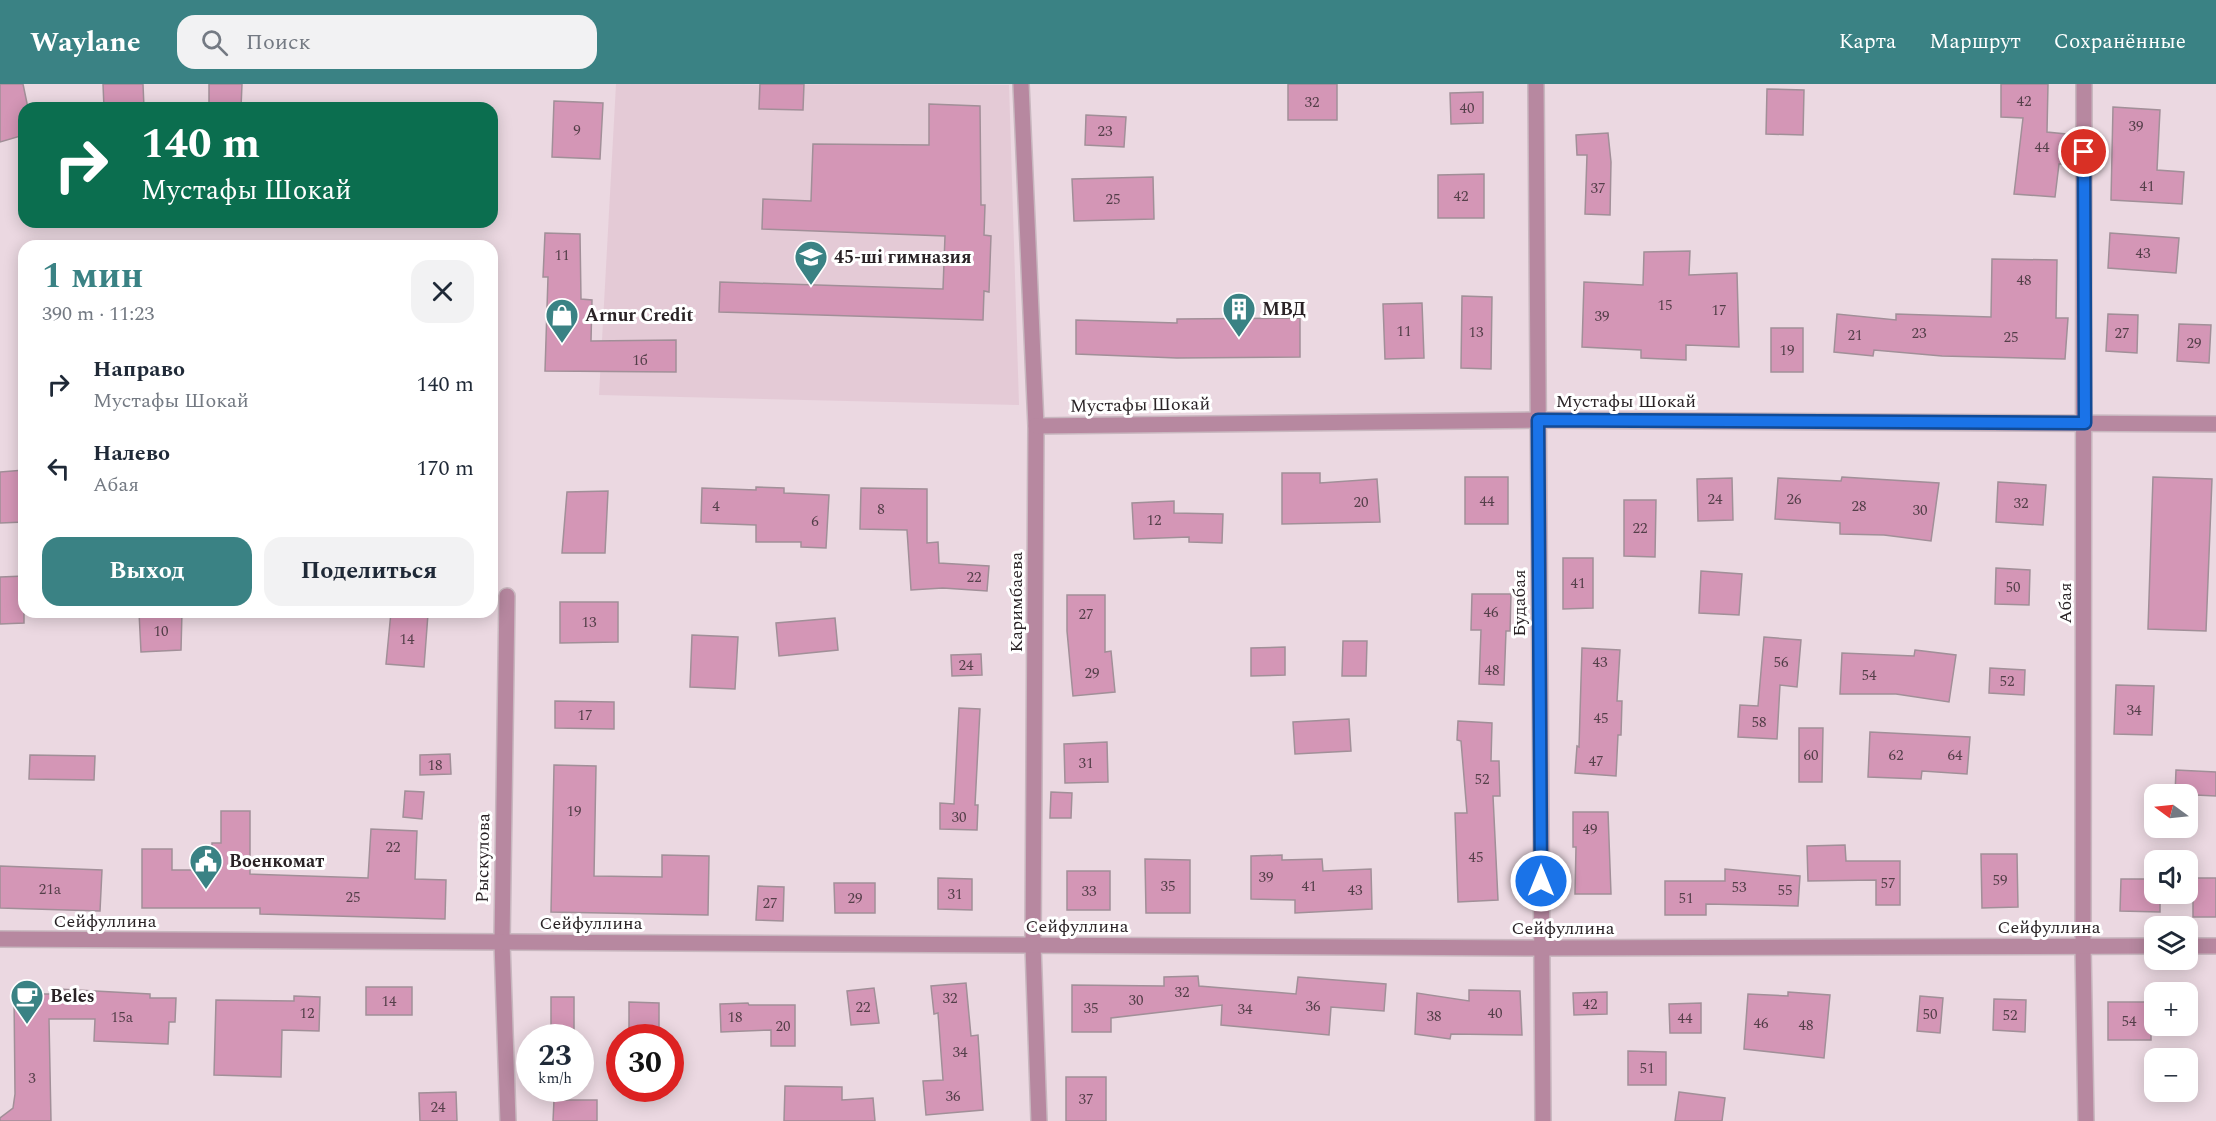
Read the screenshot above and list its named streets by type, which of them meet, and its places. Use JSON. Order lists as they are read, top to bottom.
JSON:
{
  "streets": {
    "street": [
      "Мустафы Шокай",
      "Каримбаева",
      "Будабая",
      "Абая",
      "Рыскулова",
      "Сейфуллина"
    ]
  },
  "crossings": [
    ["Мустафы Шокай", "Каримбаева"],
    ["Мустафы Шокай", "Будабая"],
    ["Мустафы Шокай", "Абая"],
    ["Каримбаева", "Сейфуллина"],
    ["Будабая", "Сейфуллина"],
    ["Абая", "Сейфуллина"],
    ["Рыскулова", "Сейфуллина"]
  ],
  "places": {
    "school or university": ["45-ші гимназия"],
    "building": ["МВД"],
    "shop": ["Arnur Credit"],
    "public building": ["Военкомат"],
    "cafe": ["Beles"]
  },
  "house_numbers": [
    "42",
    "32",
    "40",
    "39",
    "9",
    "23",
    "44",
    "41",
    "37",
    "42",
    "25",
    "43",
    "11",
    "48",
    "15",
    "17",
    "39",
    "11",
    "13",
    "23",
    "27",
    "21",
    "25",
    "29",
    "19",
    "1б",
    "24",
    "26",
    "44",
    "20",
    "32",
    "4",
    "28",
    "8",
    "30",
    "12",
    "6",
    "22",
    "22",
    "41",
    "50",
    "46",
    "27",
    "13",
    "10",
    "14",
    "43",
    "56",
    "24",
    "48",
    "29",
    "54",
    "52",
    "34",
    "17",
    "45",
    "58",
    "60",
    "62",
    "64",
    "47",
    "31",
    "18",
    "52",
    "19",
    "30",
    "49",
    "22",
    "45",
    "39",
    "59",
    "57",
    "35",
    "41",
    "53",
    "21а",
    "43",
    "55",
    "33",
    "31",
    "25",
    "29",
    "51",
    "27",
    "32",
    "32",
    "30",
    "14",
    "42",
    "36",
    "22",
    "35",
    "34",
    "12",
    "40",
    "50",
    "52",
    "38",
    "15а",
    "18",
    "44",
    "54",
    "46",
    "48",
    "20",
    "34",
    "51",
    "3",
    "36",
    "37",
    "24"
  ],
  "north": "left",
  "page": {
    "header": "Waylane",
    "search": "Поиск",
    "nav": ["Карта", "Маршрут", "Сохранённые"],
    "turn": ["140 m", "Мустафы Шокай"],
    "heading": ["1 мин", "390 m · 11:23"],
    "list": [
      {
        "name": "Направо",
        "note": "Мустафы Шокай",
        "value": "140 m"
      },
      {
        "name": "Налево",
        "note": "Абая",
        "value": "170 m"
      }
    ],
    "buttons": ["Выход", "Поделиться"],
    "map_buttons": ["+", "−"],
    "speed": "23 km/h",
    "limit": "30"
  }
}
